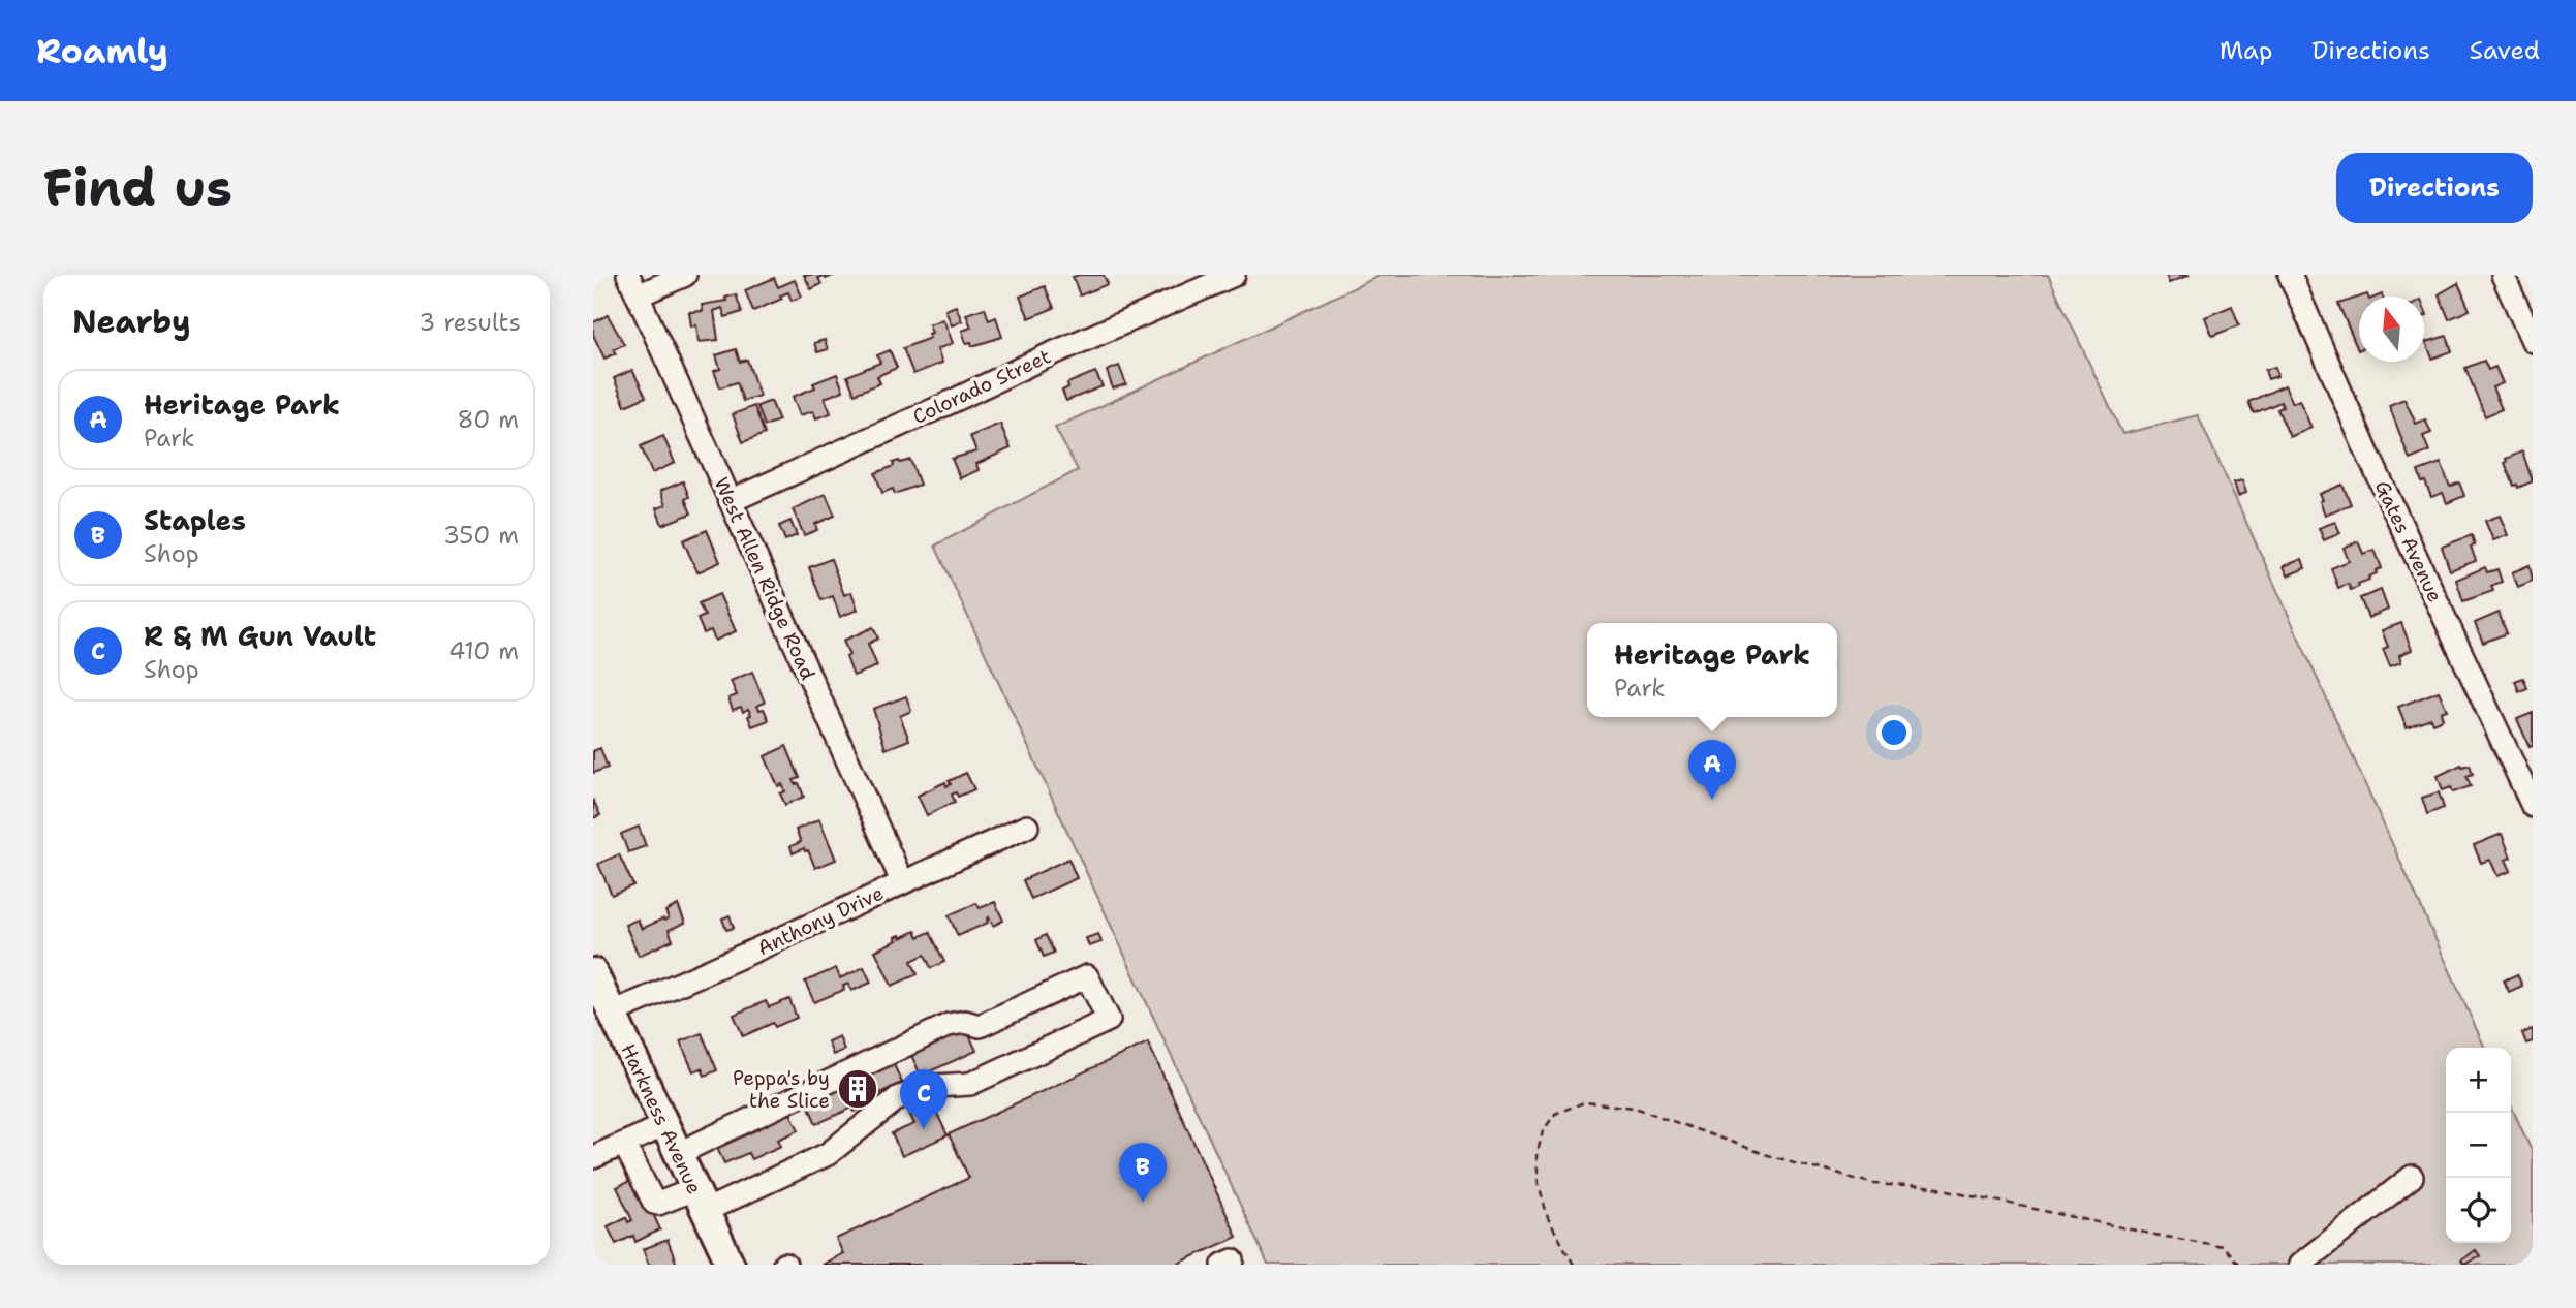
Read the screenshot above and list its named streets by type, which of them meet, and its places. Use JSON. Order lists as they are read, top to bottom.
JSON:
{
  "streets": {
    "main road": ["Harkness Avenue"],
    "street": [
      "Colorado Street",
      "Gates Avenue",
      "West Allen Ridge Road",
      "Anthony Drive"
    ]
  },
  "crossings": [
    ["Colorado Street", "West Allen Ridge Road"],
    ["West Allen Ridge Road", "Anthony Drive"],
    ["Anthony Drive", "Harkness Avenue"]
  ],
  "places": {
    "building": ["Peppa's by the Slice"]
  },
  "north": "top",
  "page": {
    "header": "Roamly",
    "nav": ["Map", "Directions", "Saved"],
    "buttons": "Directions",
    "title": "Find us",
    "heading": ["Nearby", "3 results"],
    "list": [
      {
        "mark": "A",
        "name": "Heritage Park",
        "note": "Park",
        "value": "80 m"
      },
      {
        "mark": "B",
        "name": "Staples",
        "note": "Shop",
        "value": "350 m"
      },
      {
        "mark": "C",
        "name": "R & M Gun Vault",
        "note": "Shop",
        "value": "410 m"
      }
    ],
    "popup": ["Heritage Park", "Park"],
    "pins": ["A", "C", "B"],
    "map_buttons": ["+", "−"]
  }
}
